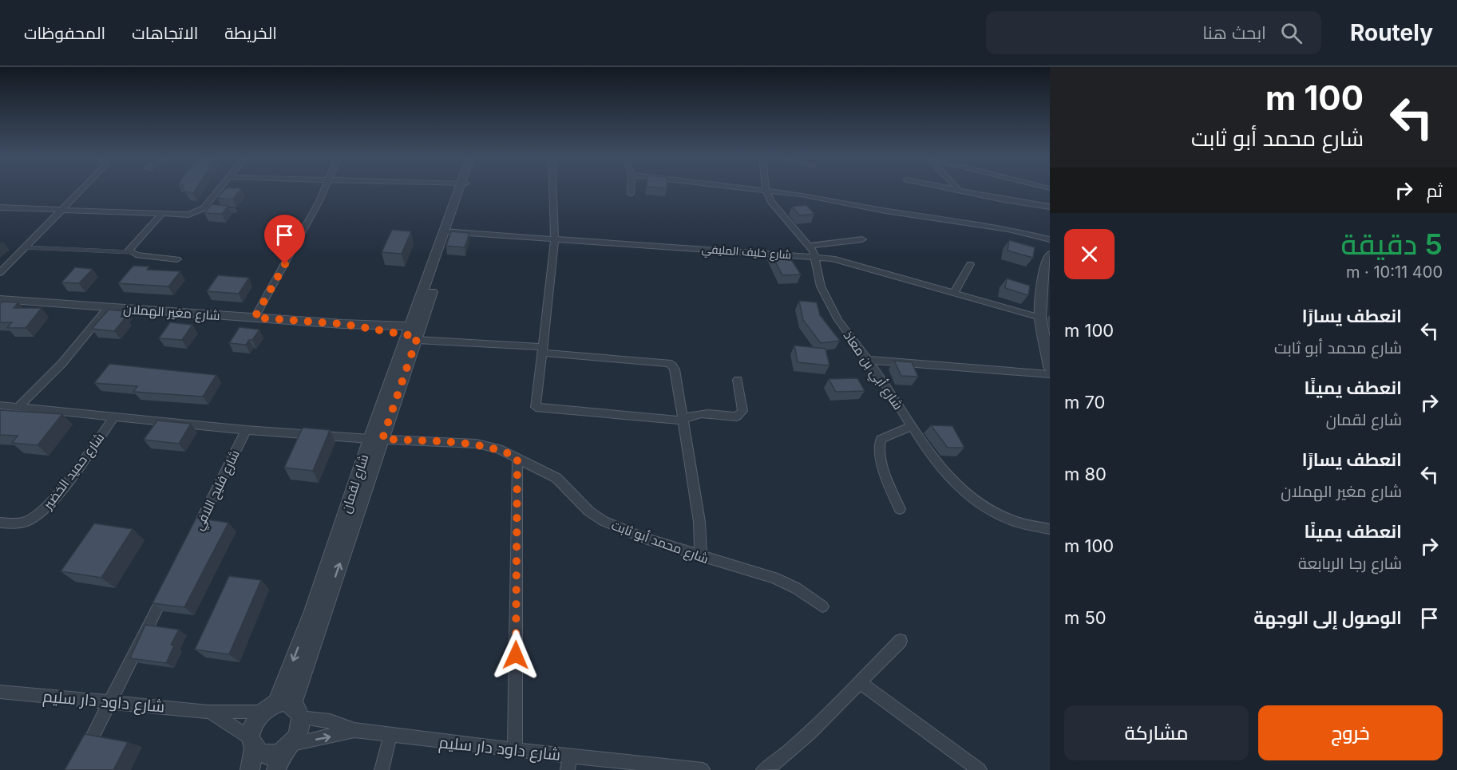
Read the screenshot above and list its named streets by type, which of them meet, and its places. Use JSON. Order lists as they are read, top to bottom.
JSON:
{
  "streets": {
    "street": [
      "شارع خليف المليفي",
      "شارع مغير الهملان",
      "شارع أبي بن معاذ",
      "شارع حميد الخضير",
      "شارع لقمان",
      "شارع فليح اللافي",
      "شارع محمد أبو ثابت",
      "شارع داود دار سليم"
    ]
  },
  "crossings": [
    ["شارع خليف المليفي", "شارع أبي بن معاذ"],
    ["شارع خليف المليفي", "شارع لقمان"],
    ["شارع مغير الهملان", "شارع لقمان"],
    ["شارع حميد الخضير", "شارع فليح اللافي"],
    ["شارع لقمان", "شارع محمد أبو ثابت"],
    ["شارع لقمان", "شارع داود دار سليم"],
    ["شارع فليح اللافي", "شارع محمد أبو ثابت"]
  ],
  "page": {
    "header": "Routely",
    "search": "ابحث هنا",
    "nav": ["الخريطة", "الاتجاهات", "المحفوظات"],
    "turn": ["100 m", "شارع محمد أبو ثابت"],
    "then": "ثم",
    "heading": ["5 دقيقة", "400 m · 10:11"],
    "list": [
      {
        "name": "انعطف يسارًا",
        "note": "شارع محمد أبو ثابت",
        "value": "100 m"
      },
      {
        "name": "انعطف يمينًا",
        "note": "شارع لقمان",
        "value": "70 m"
      },
      {
        "name": "انعطف يسارًا",
        "note": "شارع مغير الهملان",
        "value": "80 m"
      },
      {
        "name": "انعطف يمينًا",
        "note": "شارع رجا الربابعة",
        "value": "100 m"
      },
      {
        "name": "الوصول إلى الوجهة",
        "value": "50 m"
      }
    ],
    "buttons": ["خروج", "مشاركة"]
  }
}
